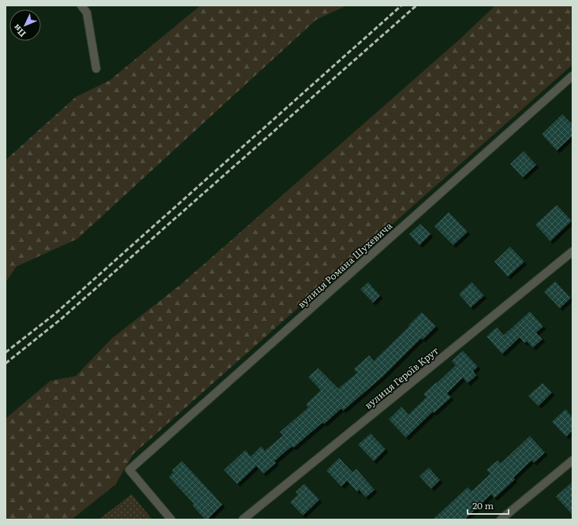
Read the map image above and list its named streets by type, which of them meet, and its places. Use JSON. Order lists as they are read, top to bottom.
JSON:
{
  "streets": {
    "street": ["вулиця Романа Шухевича", "вулиця Героїв Крут"]
  },
  "scale_bar": "20 m",
  "north": "bottom left"
}
